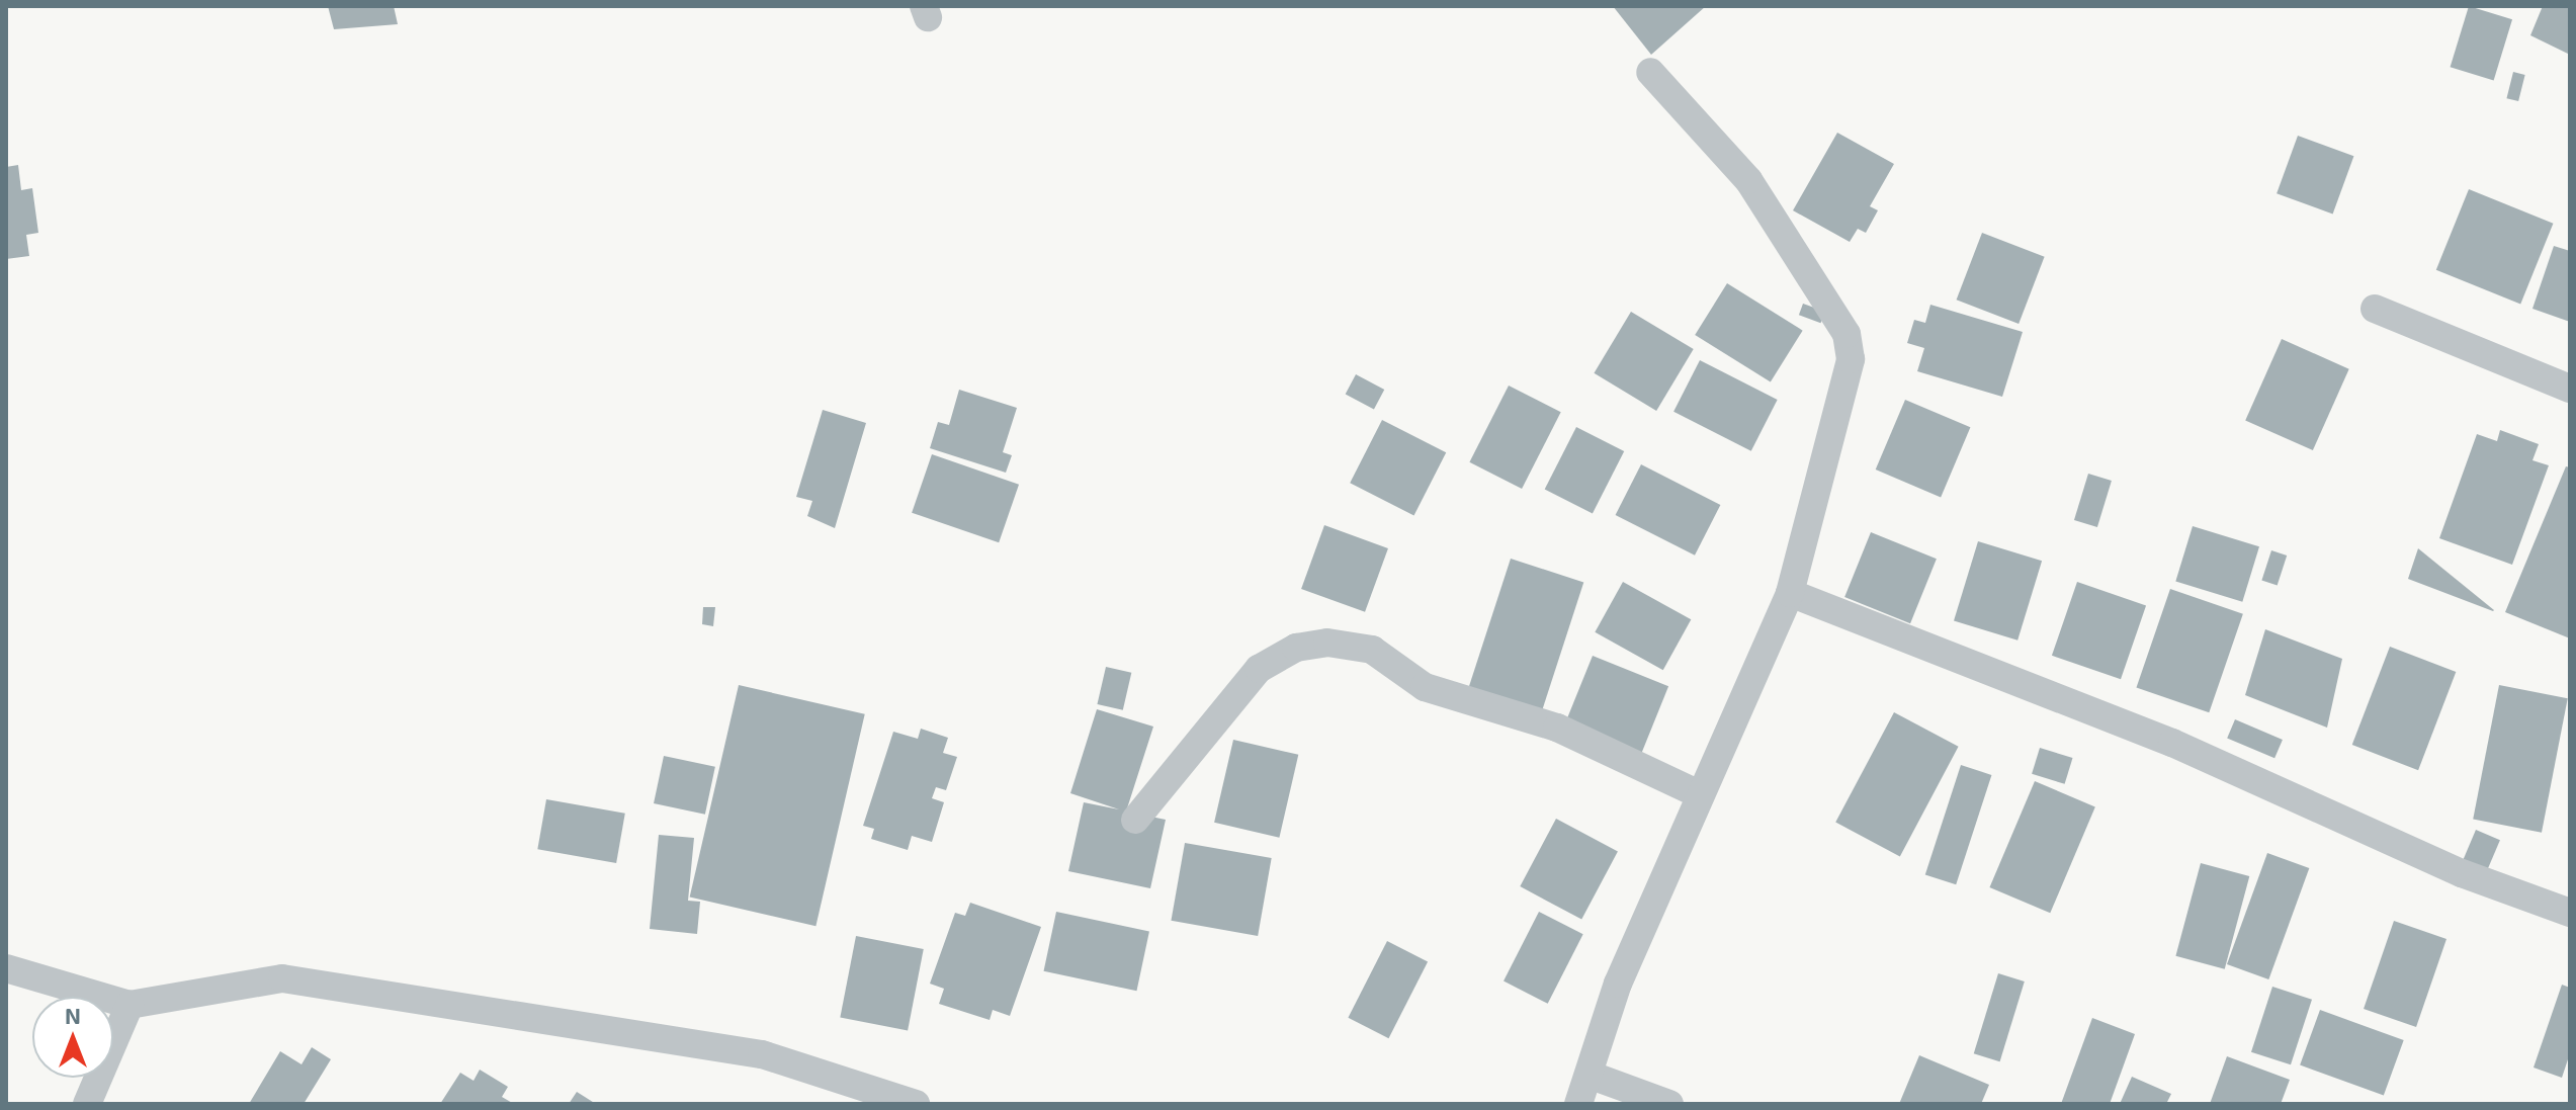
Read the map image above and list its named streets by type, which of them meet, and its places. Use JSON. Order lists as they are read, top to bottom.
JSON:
{
  "north": "top"
}
